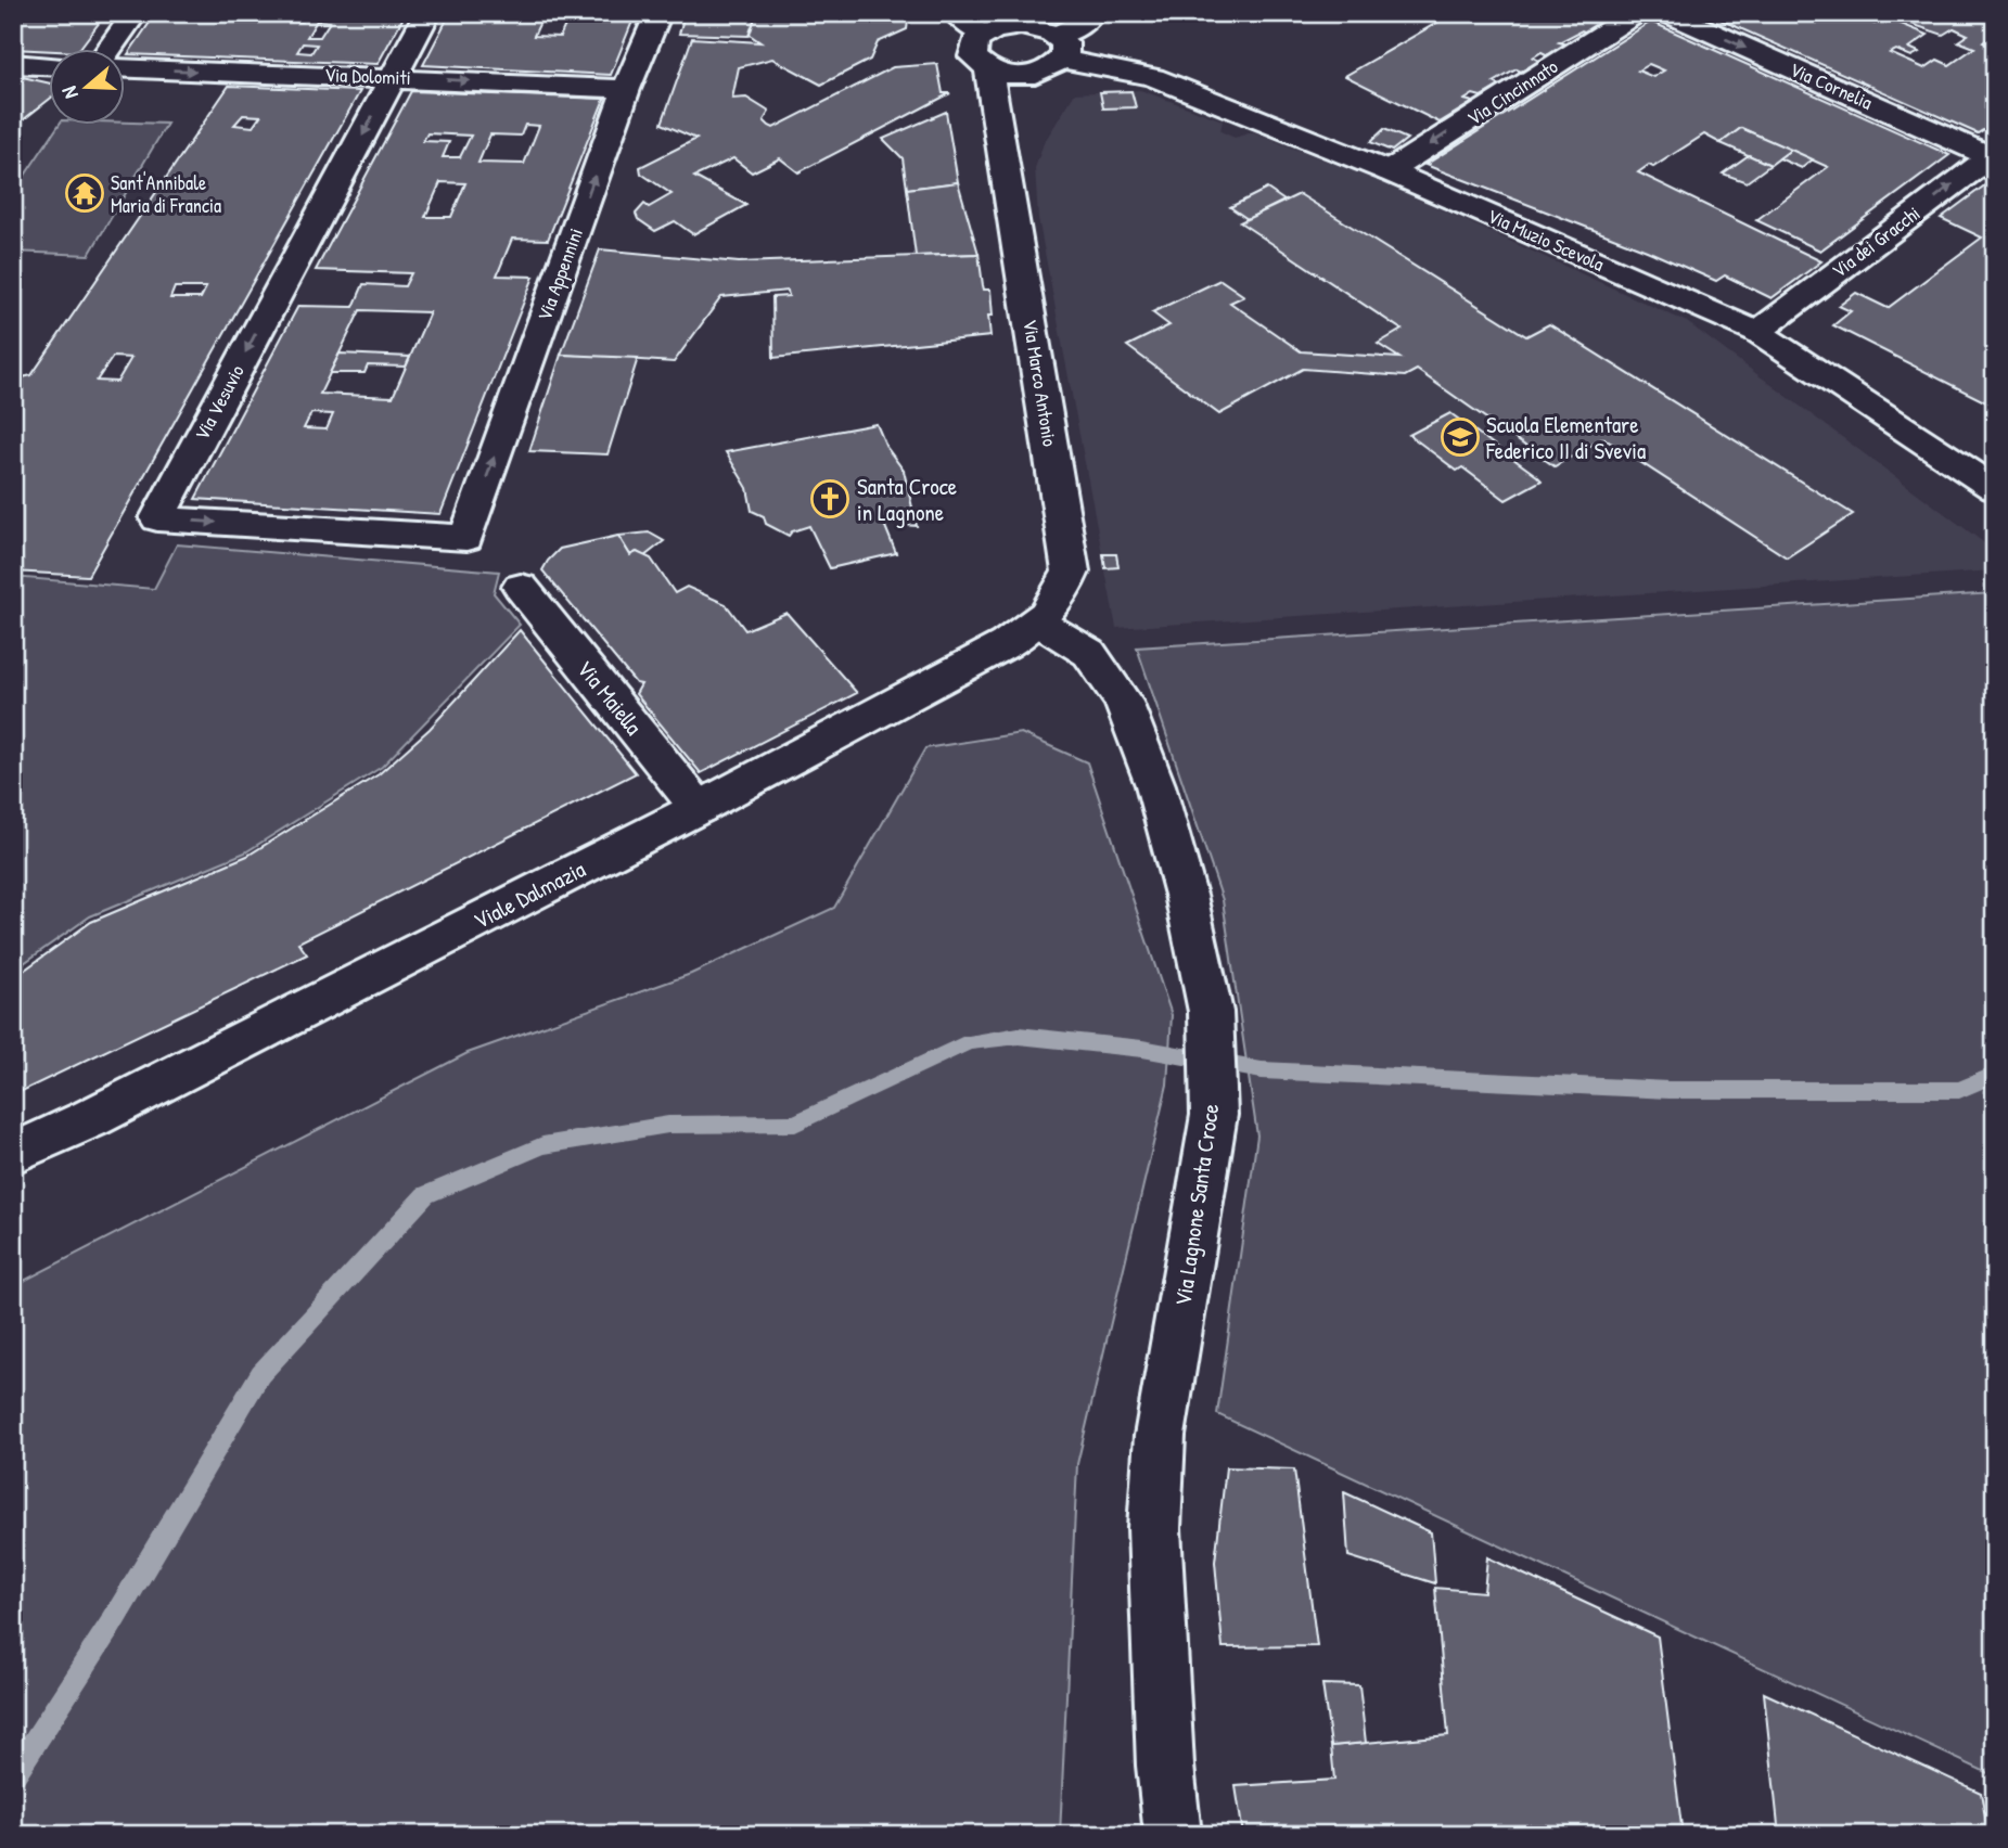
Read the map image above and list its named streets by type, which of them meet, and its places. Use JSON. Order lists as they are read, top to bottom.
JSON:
{
  "streets": {
    "street": [
      "Via Dolomiti",
      "Via Cornelia",
      "Via Cincinnato",
      "Via Muzio Scevola",
      "Via dei Gracchi",
      "Via Appennini",
      "Via Marco Antonio",
      "Via Vesuvio",
      "Via Maiella",
      "Viale Dalmazia",
      "Via Lagnone Santa Croce"
    ]
  },
  "crossings": [
    ["Via Dolomiti", "Via Appennini"],
    ["Via Dolomiti", "Via Vesuvio"],
    ["Via Cornelia", "Via dei Gracchi"],
    ["Via Cincinnato", "Via Muzio Scevola"],
    ["Via Muzio Scevola", "Via dei Gracchi"],
    ["Via Muzio Scevola", "Via Marco Antonio"],
    ["Via Appennini", "Via Vesuvio"],
    ["Via Marco Antonio", "Viale Dalmazia"],
    ["Via Marco Antonio", "Via Lagnone Santa Croce"],
    ["Via Maiella", "Viale Dalmazia"],
    ["Viale Dalmazia", "Via Lagnone Santa Croce"]
  ],
  "one_way": [
    "Via Dolomiti",
    "Via Cornelia",
    "Via Cincinnato",
    "Via dei Gracchi",
    "Via Appennini"
  ],
  "places": {
    "temple": ["Sant'Annibale Maria di Francia"],
    "school or university": ["Scuola Elementare Federico II di Svevia"],
    "church": ["Santa Croce in Lagnone"]
  },
  "north": "left"
}
